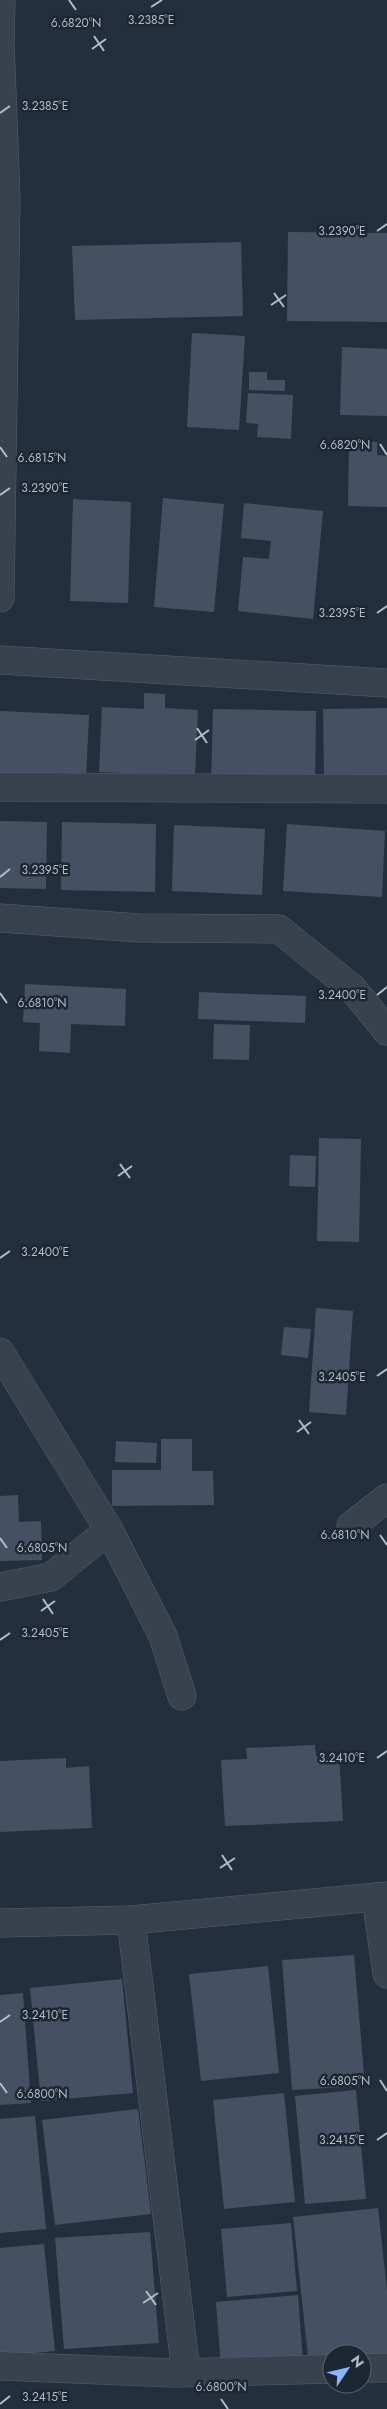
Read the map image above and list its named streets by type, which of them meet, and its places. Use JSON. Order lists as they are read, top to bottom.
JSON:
{
  "north": "top right",
  "coordinates": [
    "3.2385°E",
    "6.6820°N",
    "3.2390°E",
    "6.6815°N",
    "3.2395°E",
    "3.2400°E",
    "6.6810°N",
    "3.2405°E",
    "6.6805°N",
    "3.2410°E",
    "6.6800°N",
    "3.2415°E"
  ]
}
